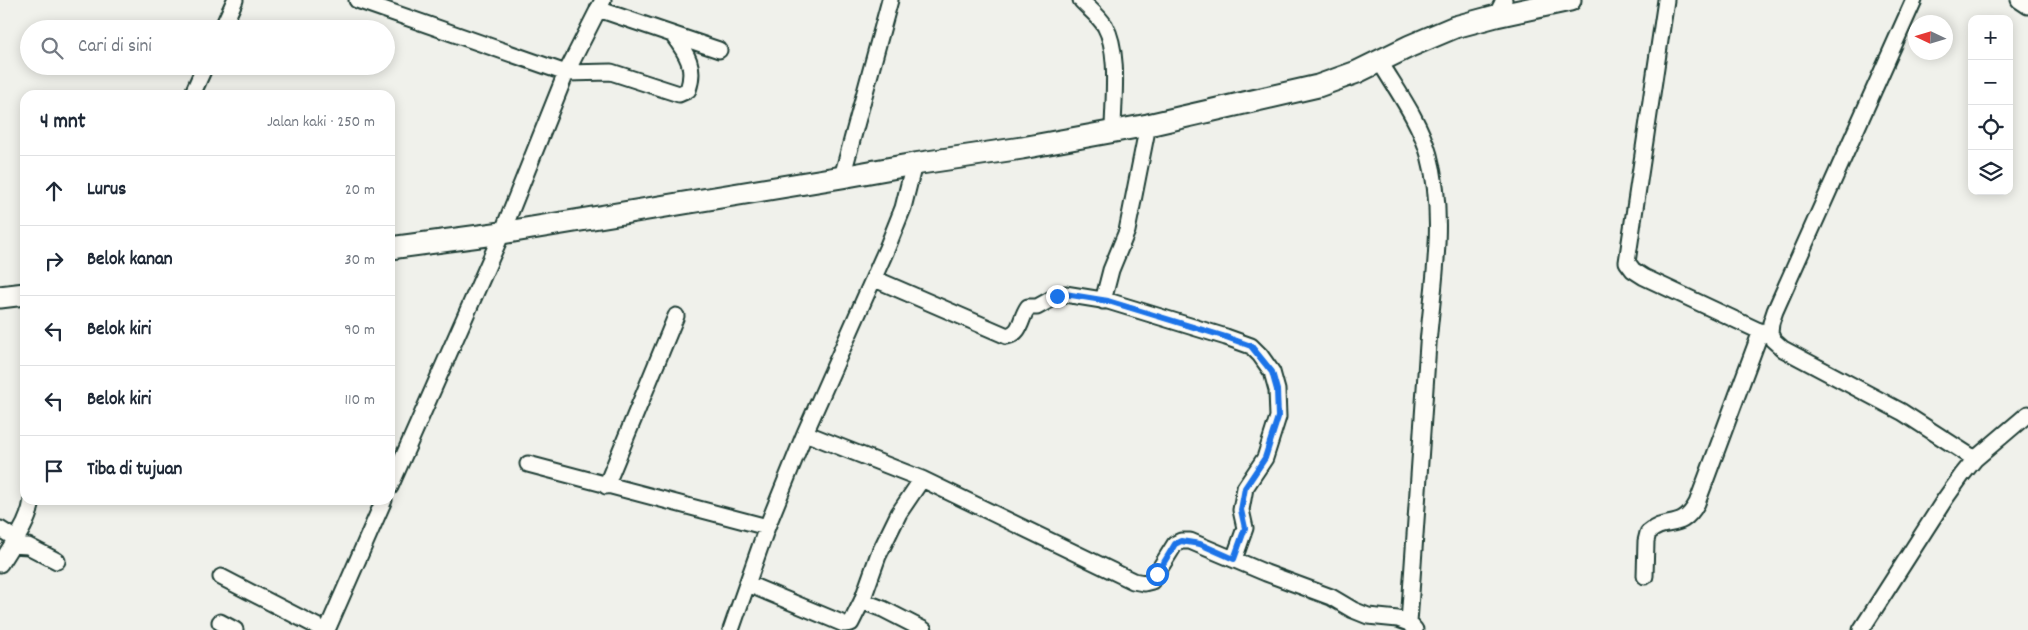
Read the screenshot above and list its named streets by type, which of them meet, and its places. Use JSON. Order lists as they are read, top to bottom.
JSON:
{
  "north": "left",
  "page": {
    "map_buttons": ["+", "−"],
    "search": "Cari di sini",
    "heading": ["4 mnt", "Jalan kaki · 250 m"],
    "list": [
      ["Lurus", "20 m"],
      ["Belok kanan", "30 m"],
      ["Belok kiri", "90 m"],
      ["Belok kiri", "110 m"],
      "Tiba di tujuan"
    ]
  }
}
